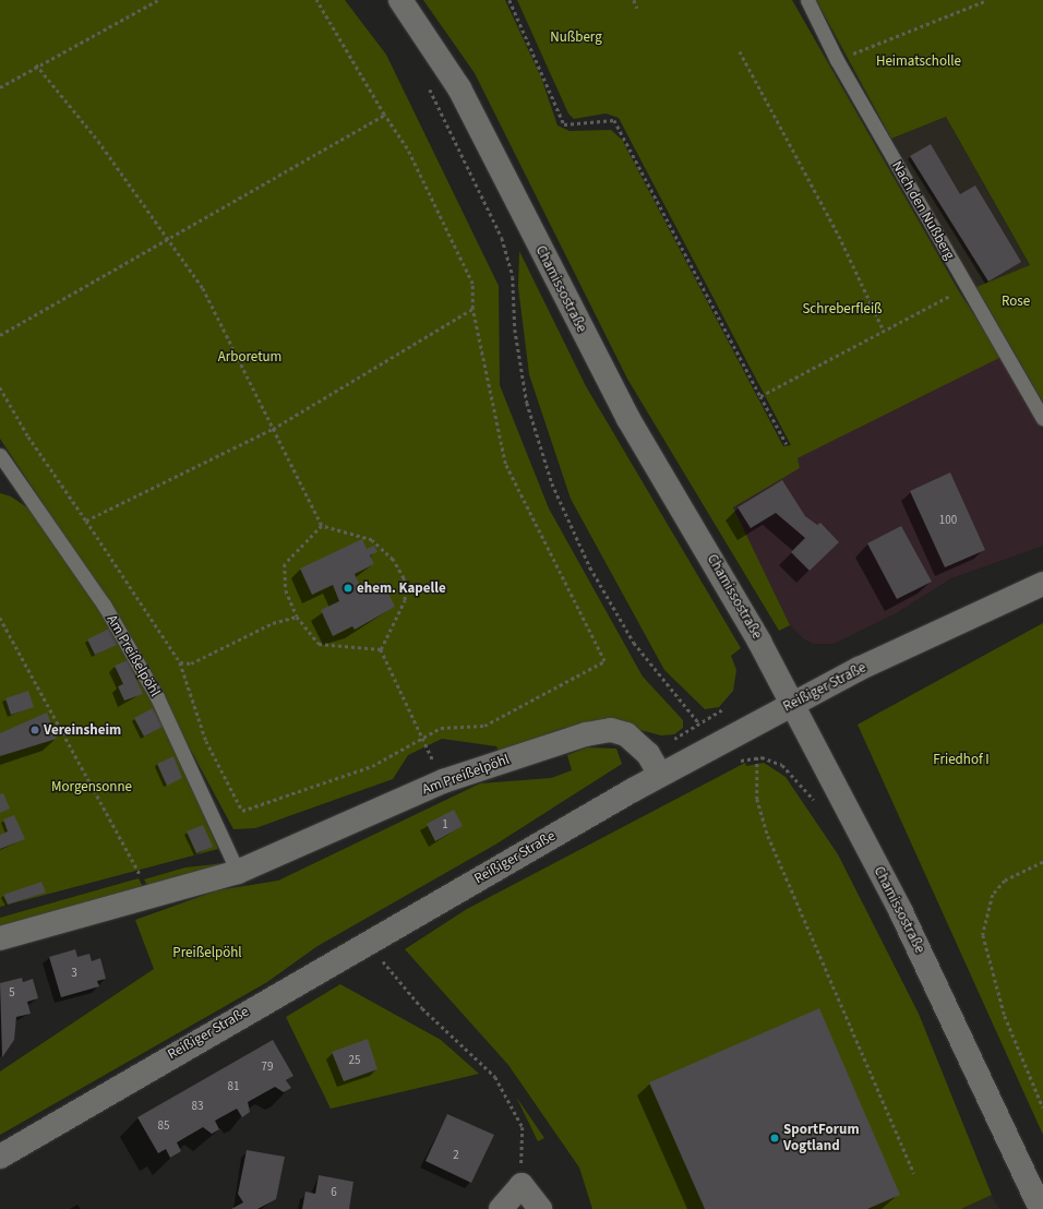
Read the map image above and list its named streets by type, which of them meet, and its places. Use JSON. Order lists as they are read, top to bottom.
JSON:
{
  "streets": {
    "street": ["Chamissostraße", "Am Preißelpöhl", "Reißiger Straße"],
    "lane": ["Nach den Nußberg"]
  },
  "crossings": [
    ["Chamissostraße", "Reißiger Straße"],
    ["Am Preißelpöhl", "Reißiger Straße"]
  ],
  "parks": [
    "Nußberg",
    "Heimatscholle",
    "Rose",
    "Schreberfleiß",
    "Arboretum",
    "Friedhof I",
    "Morgensonne",
    "Preißelpöhl"
  ],
  "places": ["ehem. Kapelle", "Vereinsheim", "SportForum Vogtland"],
  "house_numbers": [
    "100",
    "1",
    "3",
    "5",
    "25",
    "79",
    "81",
    "83",
    "85",
    "2",
    "6"
  ]
}
